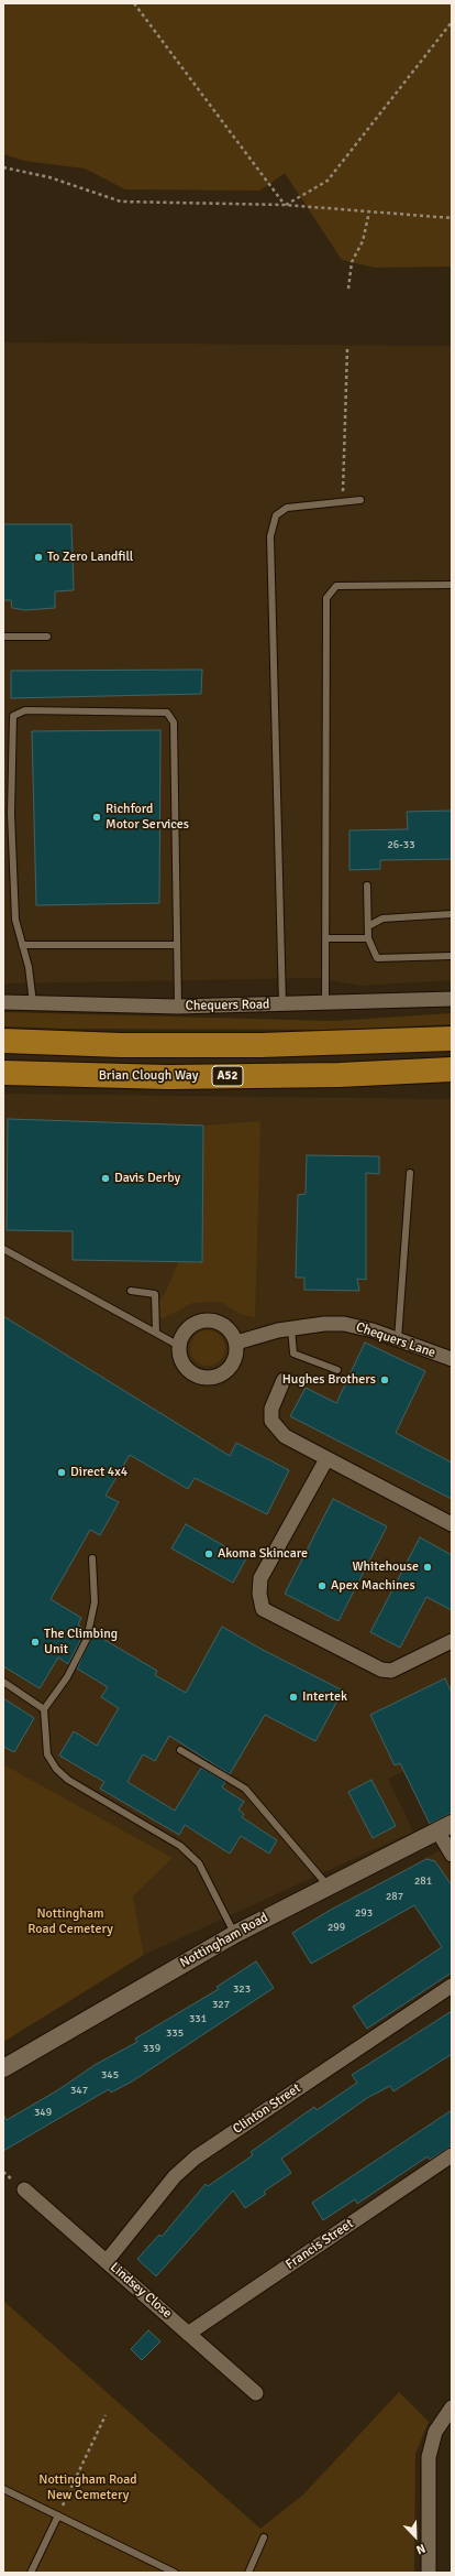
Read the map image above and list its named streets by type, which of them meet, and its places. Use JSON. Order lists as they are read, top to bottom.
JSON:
{
  "streets": {
    "highway": ["Brian Clough Way", "A52"],
    "street": [
      "Chequers Road",
      "Chequers Lane",
      "Nottingham Road",
      "Clinton Street",
      "Francis Street",
      "Lindsey Close"
    ]
  },
  "crossings": [
    ["Clinton Street", "Lindsey Close"],
    ["Francis Street", "Lindsey Close"]
  ],
  "parks": ["Nottingham Road Cemetery", "Nottingham Road New Cemetery"],
  "places": [
    "To Zero Landfill",
    "Richford Motor Services",
    "Davis Derby",
    "Hughes Brothers",
    "Direct 4x4",
    "Akoma Skincare",
    "Whitehouse",
    "Apex Machines",
    "The Climbing Unit",
    "Intertek"
  ],
  "house_numbers": [
    "26-33",
    "281",
    "287",
    "293",
    "299",
    "323",
    "327",
    "331",
    "335",
    "339",
    "345",
    "347",
    "349"
  ],
  "north": "bottom right"
}
